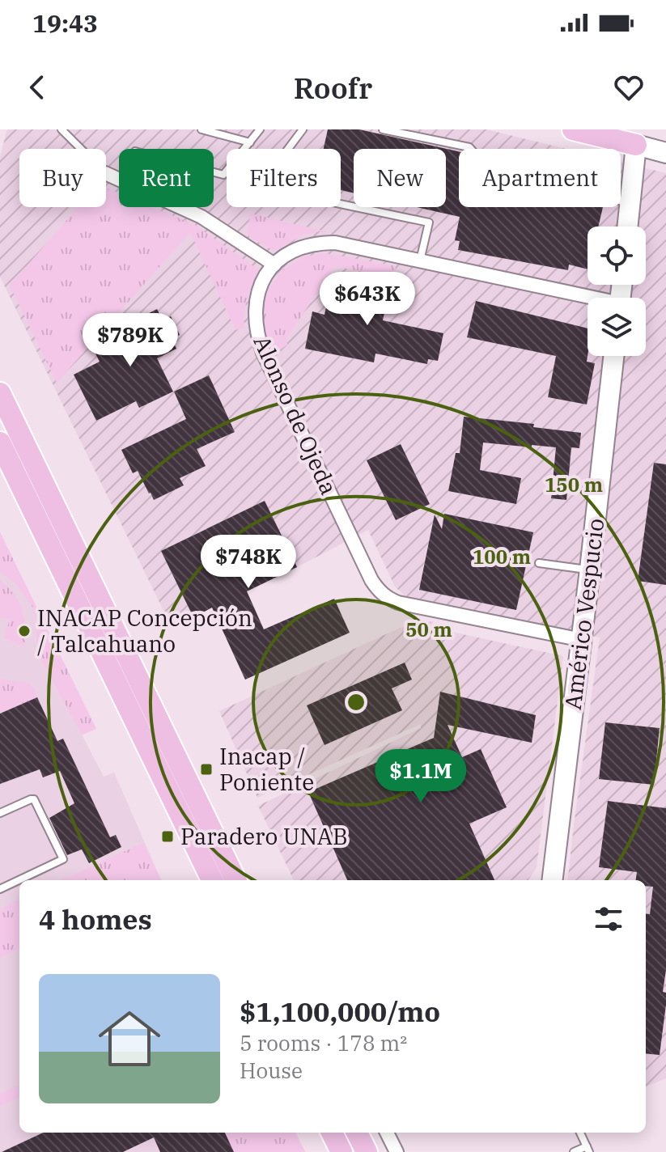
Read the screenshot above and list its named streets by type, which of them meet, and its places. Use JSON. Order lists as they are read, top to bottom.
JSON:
{
  "streets": {
    "street": ["Alonso de Ojeda", "Américo Vespucio"]
  },
  "crossings": [
    ["Alonso de Ojeda", "Américo Vespucio"]
  ],
  "places": {
    "other": ["INACAP Concepción / Talcahuano"],
    "transit": ["Inacap / Poniente", "Paradero UNAB"]
  },
  "page": {
    "status": "19:43",
    "header": "Roofr",
    "chip": [
      "Buy",
      "Rent",
      "Filters",
      "New",
      "Apartment"
    ],
    "price": [
      "$643K",
      "$789K",
      "$748K",
      "$1.1M"
    ],
    "heading": "4 homes",
    "list": [
      {
        "name": "$1,100,000/mo",
        "note": "5 rooms · 178 m² · House"
      }
    ]
  },
  "rings": ["150 m", "100 m", "50 m"]
}
